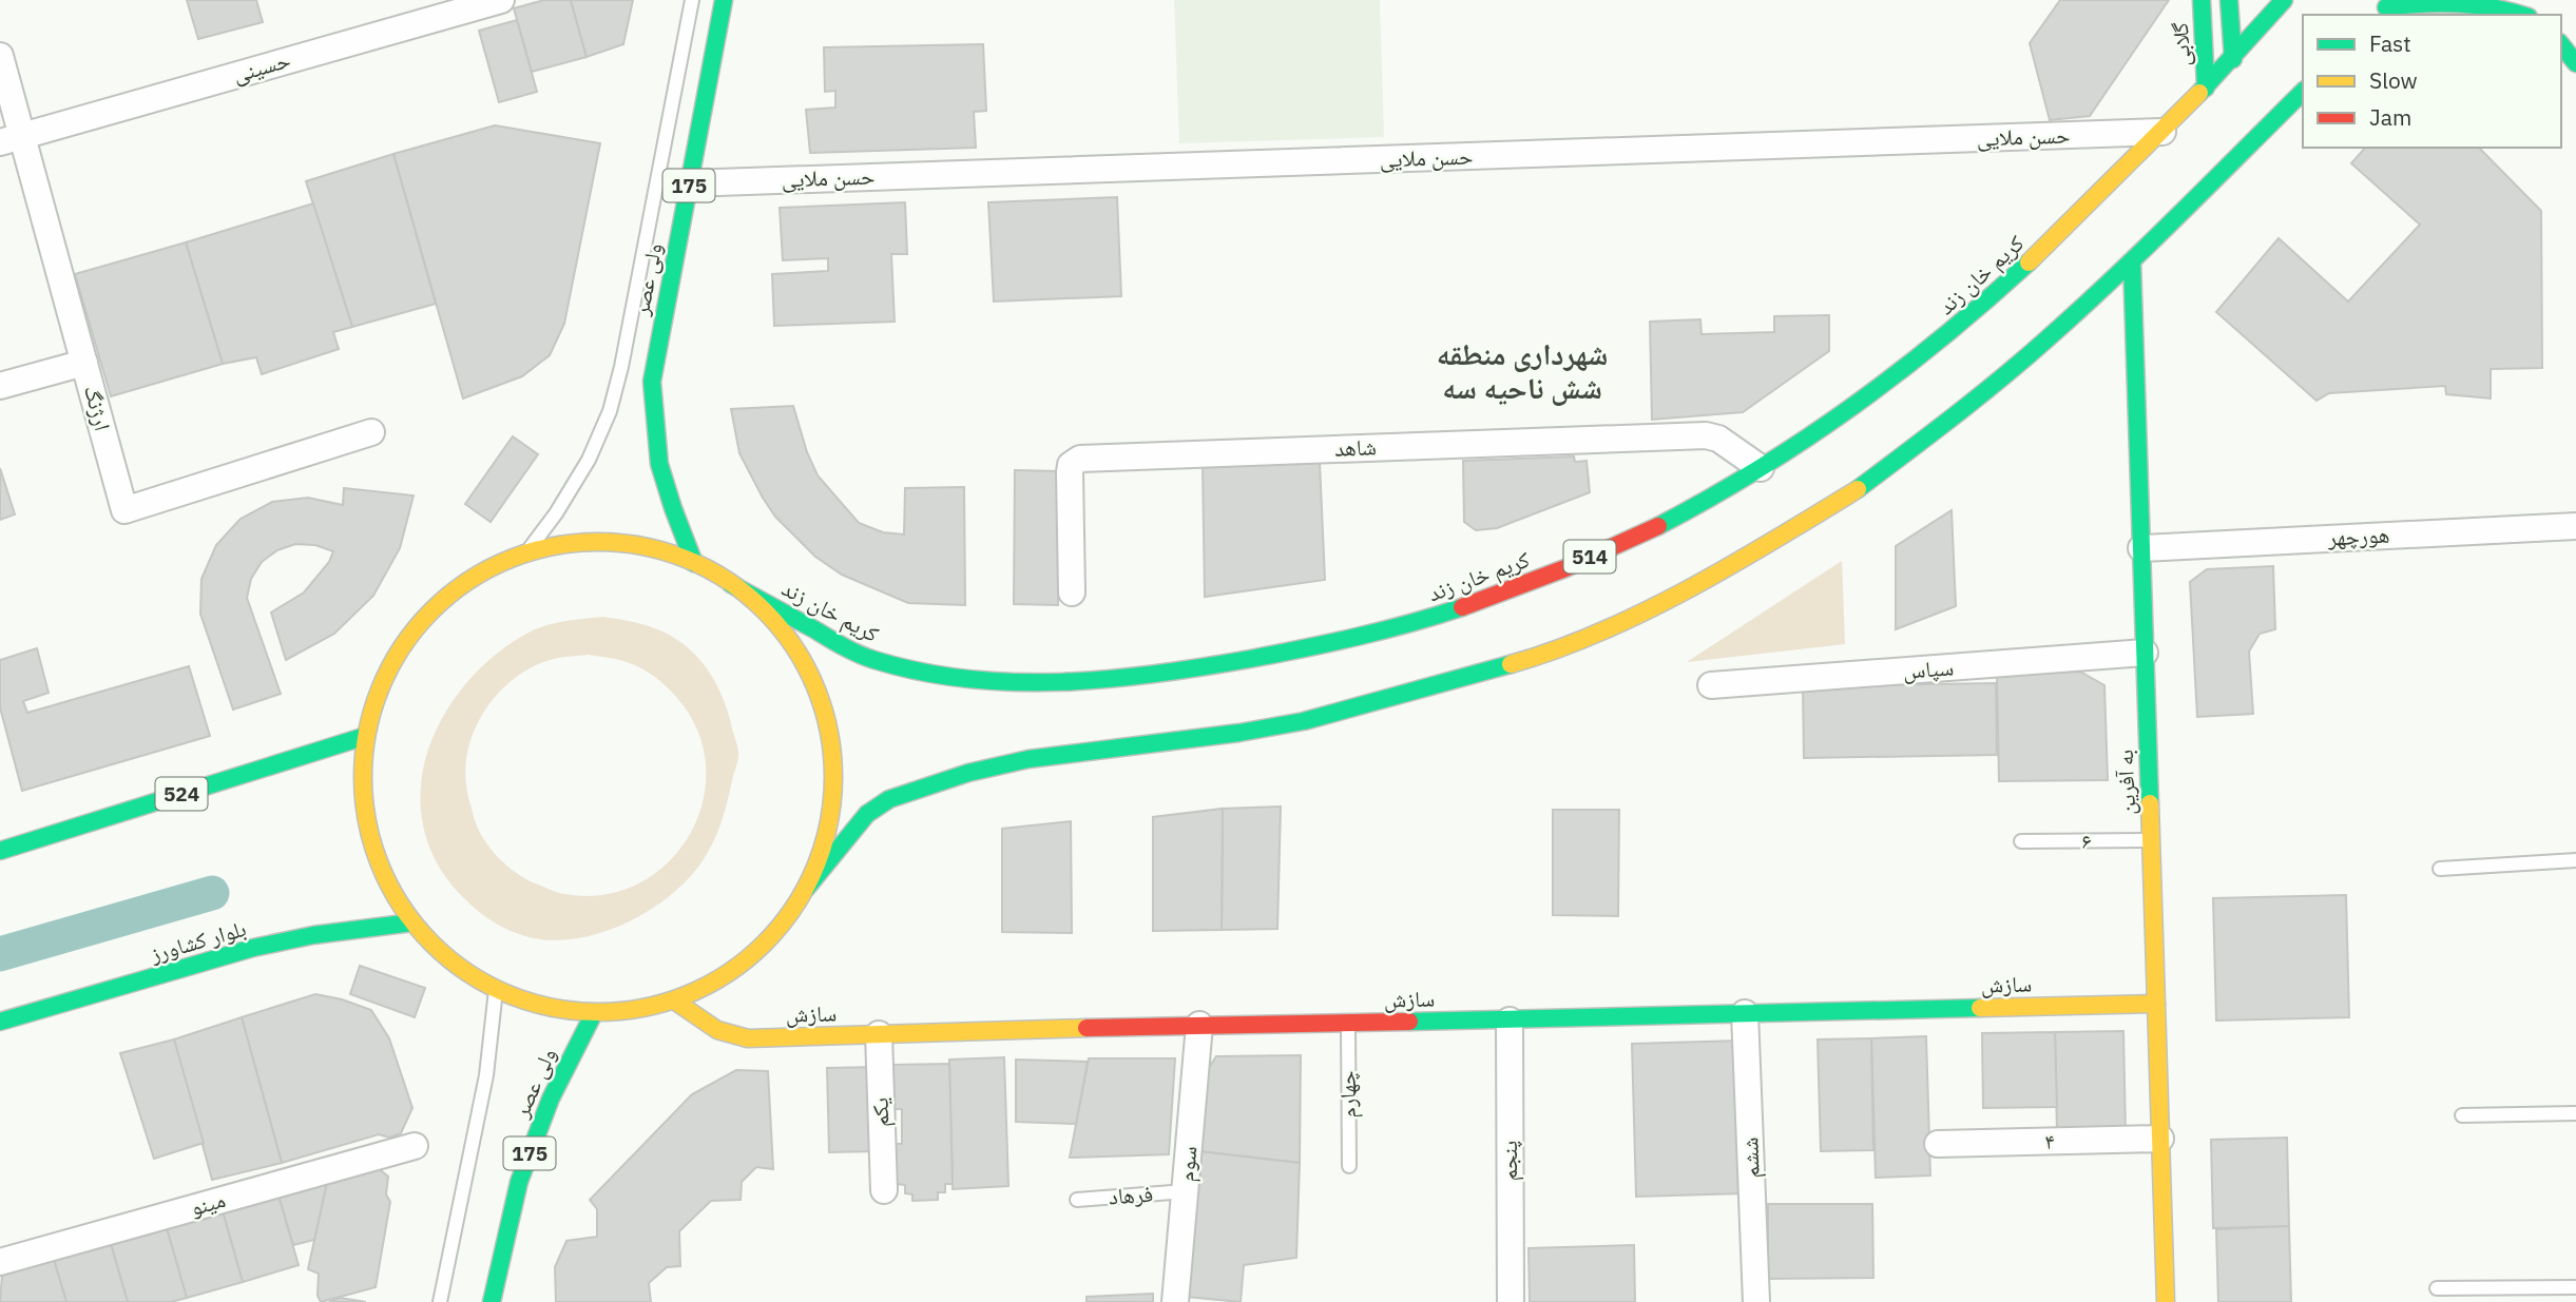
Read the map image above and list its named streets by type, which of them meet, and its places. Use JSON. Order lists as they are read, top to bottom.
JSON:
{
  "streets": {
    "main road": [
      "گلابی",
      "175",
      "کریم خان زند",
      "ولی عصر",
      "514",
      "به آفرین",
      "524",
      "بلوار کشاورز",
      "سازش"
    ],
    "street": [
      "حسینی",
      "حسن ملایی",
      "ارژنگ",
      "شاهد",
      "هورچهر",
      "سپاس",
      "یکم",
      "۴",
      "ششم",
      "پنجم",
      "سوم",
      "مینو"
    ],
    "lane": ["۶", "چهارم", "فرهاد"]
  },
  "crossings": [
    ["گلابی", "کریم خان زند"],
    ["حسینی", "ارژنگ"],
    ["حسن ملایی", "کریم خان زند"],
    ["حسن ملایی", "ولی عصر"],
    ["کریم خان زند", "شاهد"],
    ["هورچهر", "به آفرین"],
    ["سپاس", "به آفرین"],
    ["به آفرین", "۶"],
    ["به آفرین", "سازش"],
    ["به آفرین", "۴"],
    ["سازش", "چهارم"],
    ["سازش", "یکم"],
    ["سازش", "ششم"],
    ["سازش", "پنجم"],
    ["سازش", "سوم"],
    ["سوم", "فرهاد"]
  ],
  "districts": ["شهرداری منطقه شش ناحیه سه"],
  "legend": ["Fast", "Slow", "Jam"]
}
